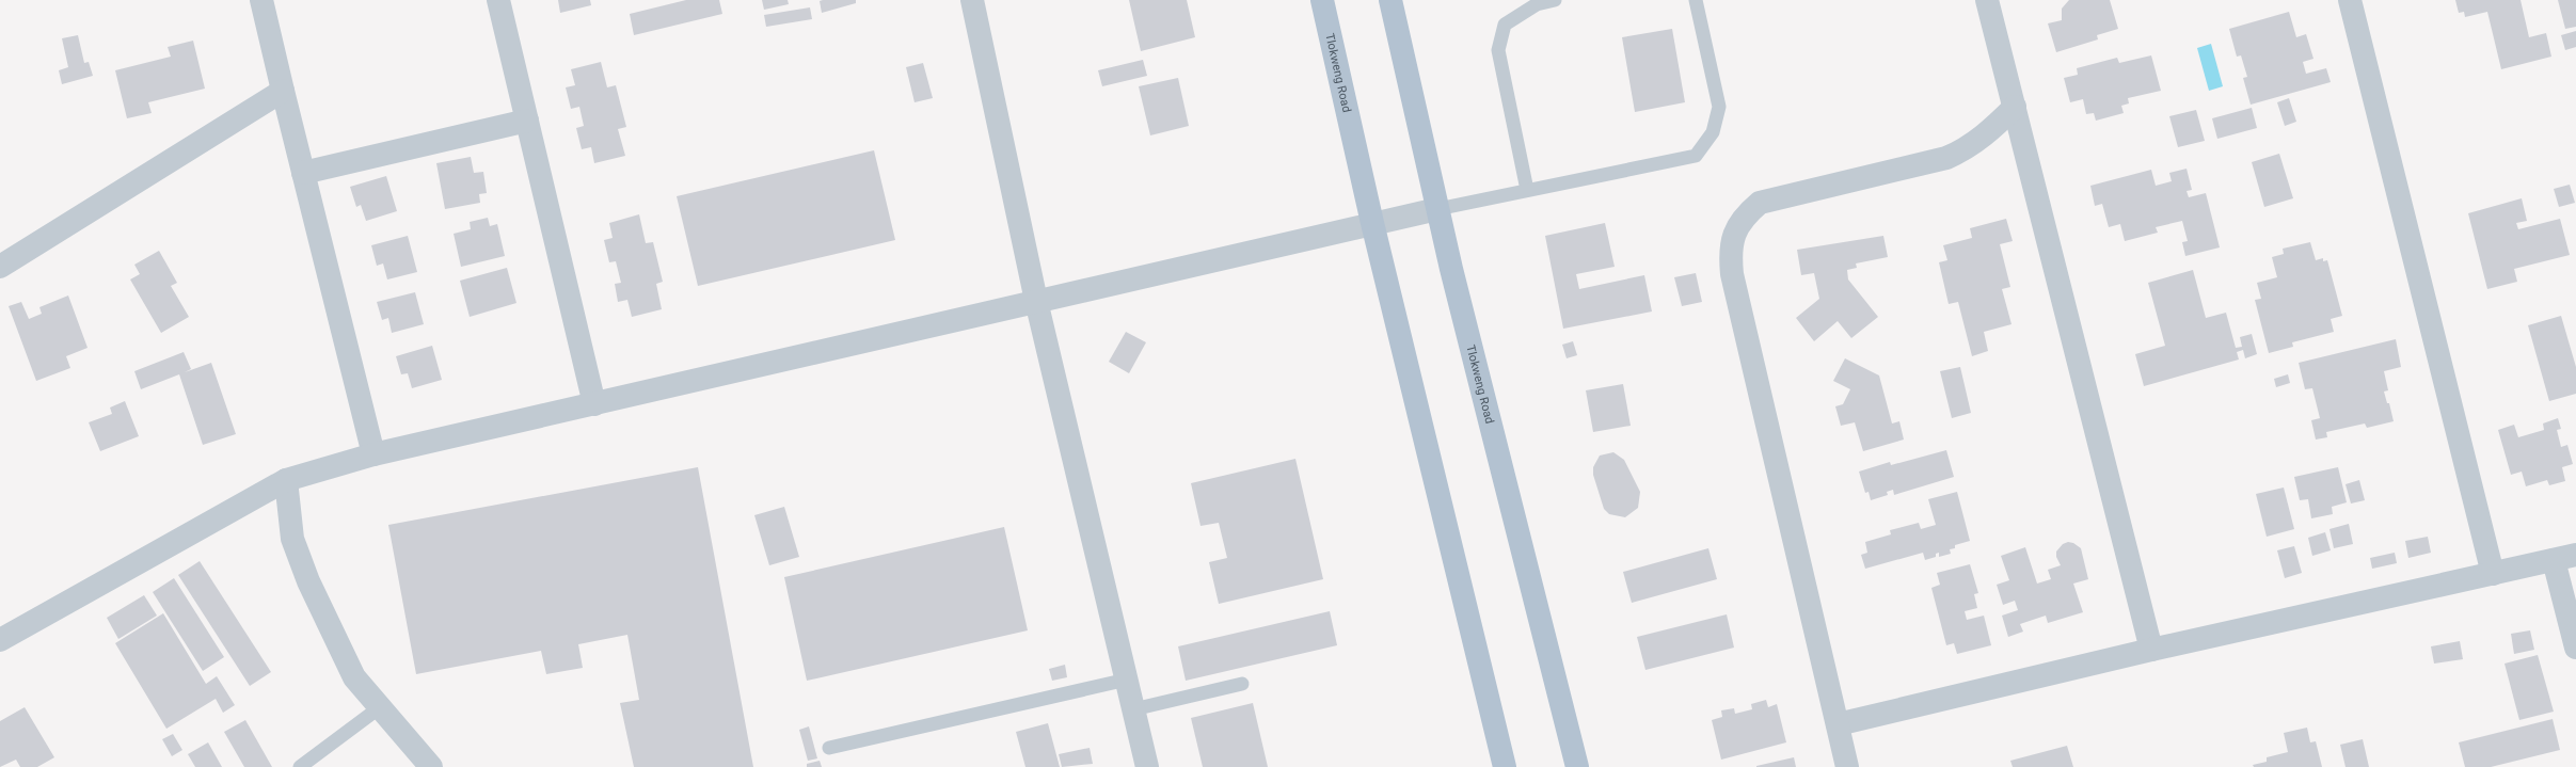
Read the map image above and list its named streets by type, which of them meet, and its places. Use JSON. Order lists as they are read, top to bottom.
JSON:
{
  "streets": {
    "main road": ["Tlokweng Road"]
  }
}
